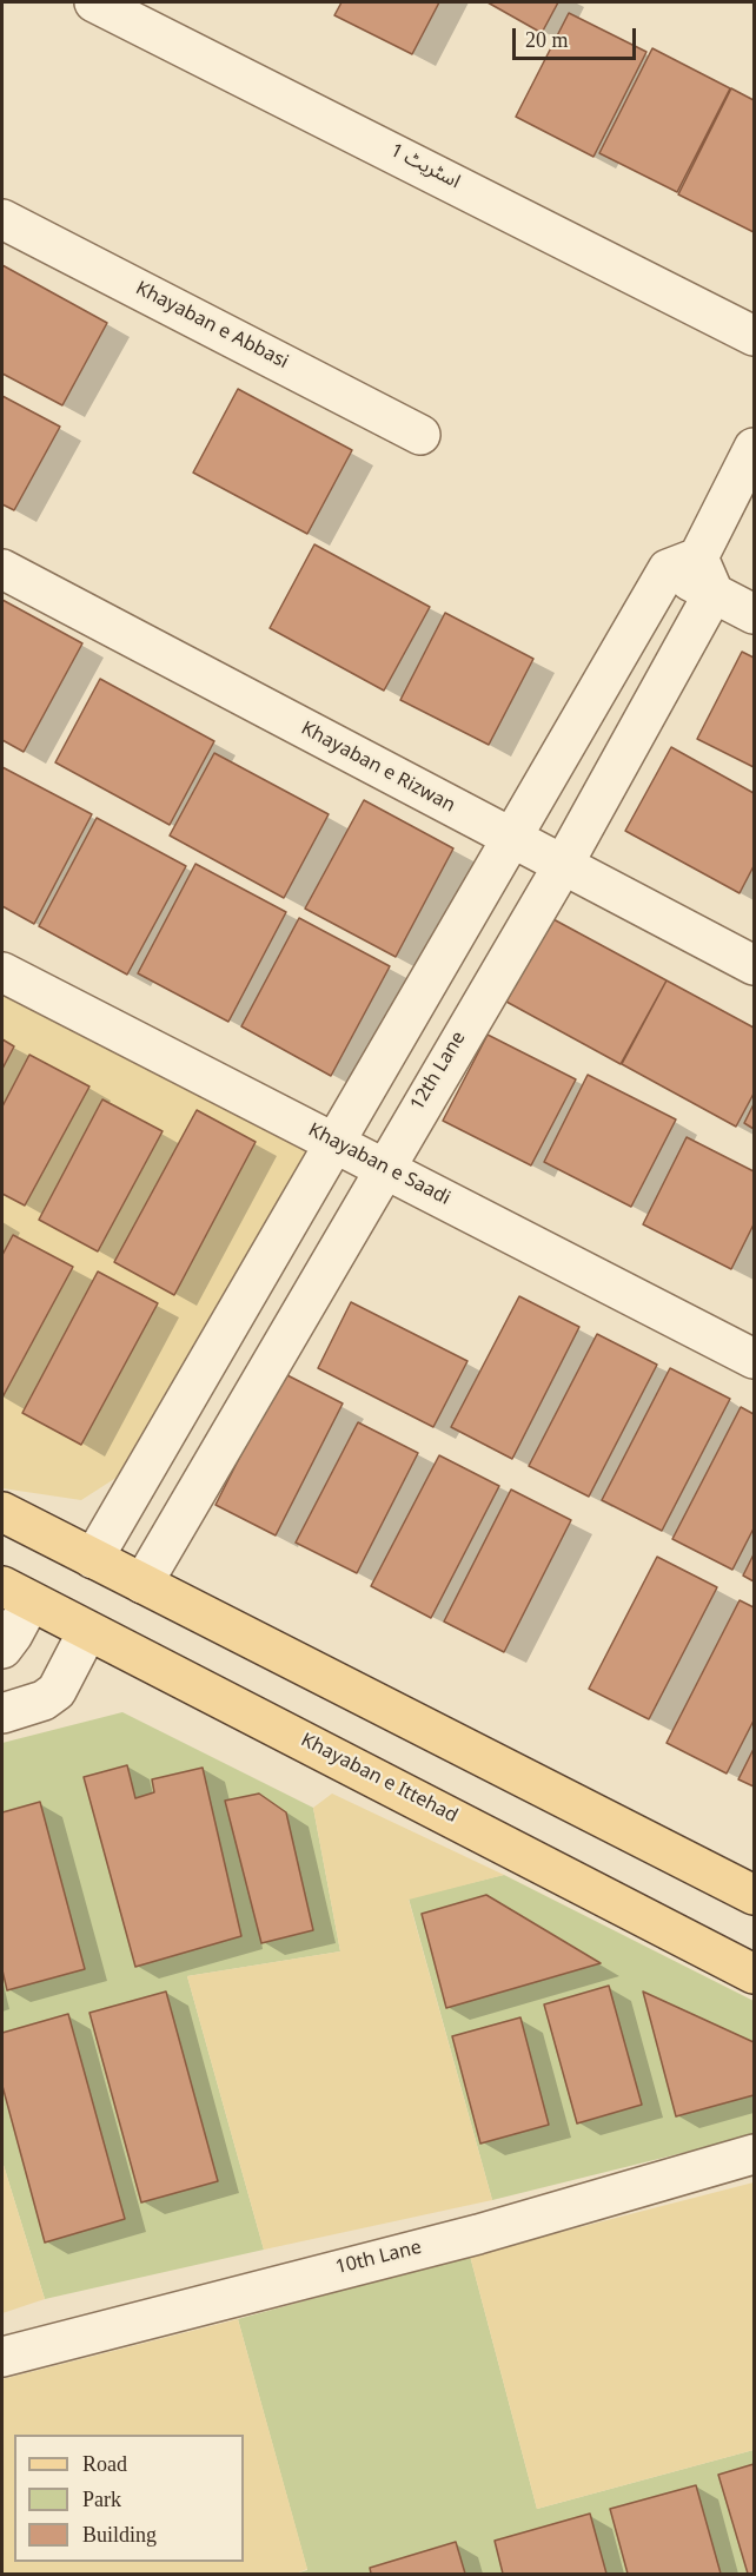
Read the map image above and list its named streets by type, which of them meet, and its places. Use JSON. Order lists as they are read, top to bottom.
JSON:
{
  "streets": {
    "main road": ["Khayaban e Ittehad"],
    "street": [
      "اسٹریٹ 1",
      "Khayaban e Abbasi",
      "Khayaban e Rizwan",
      "12th Lane",
      "Khayaban e Saadi",
      "10th Lane"
    ]
  },
  "crossings": [
    ["Khayaban e Rizwan", "12th Lane"],
    ["12th Lane", "Khayaban e Saadi"]
  ],
  "legend": ["Road", "Park", "Building"],
  "scale_bar": "20 m"
}
